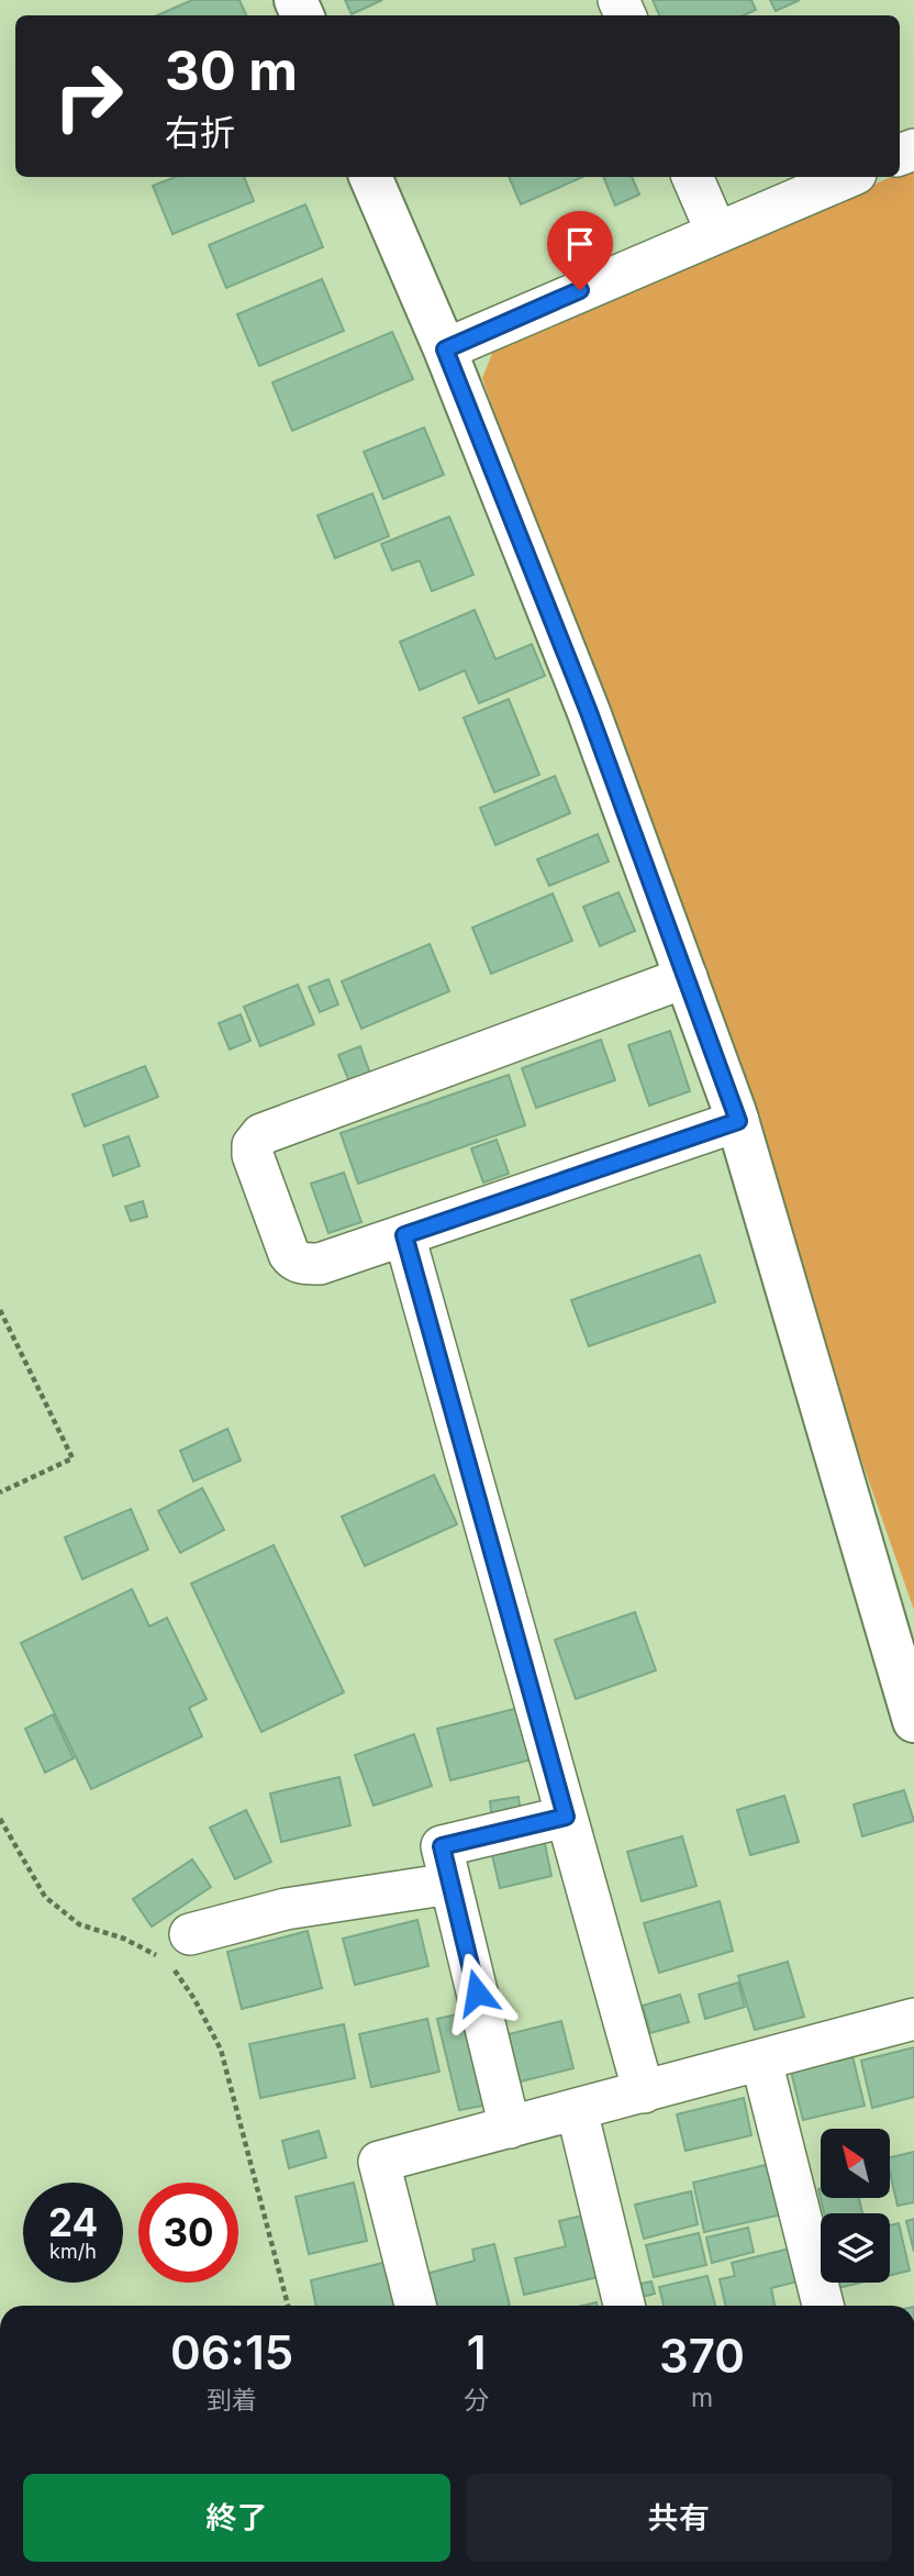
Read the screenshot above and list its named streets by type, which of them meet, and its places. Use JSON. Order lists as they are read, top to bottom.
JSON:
{
  "north": "top left",
  "page": {
    "turn": ["30 m", "右折"],
    "speed": "24 km/h",
    "limit": "30",
    "eta": [
      "06:15",
      "到着",
      "1",
      "分",
      "370",
      "m"
    ],
    "buttons": ["終了", "共有"]
  }
}
